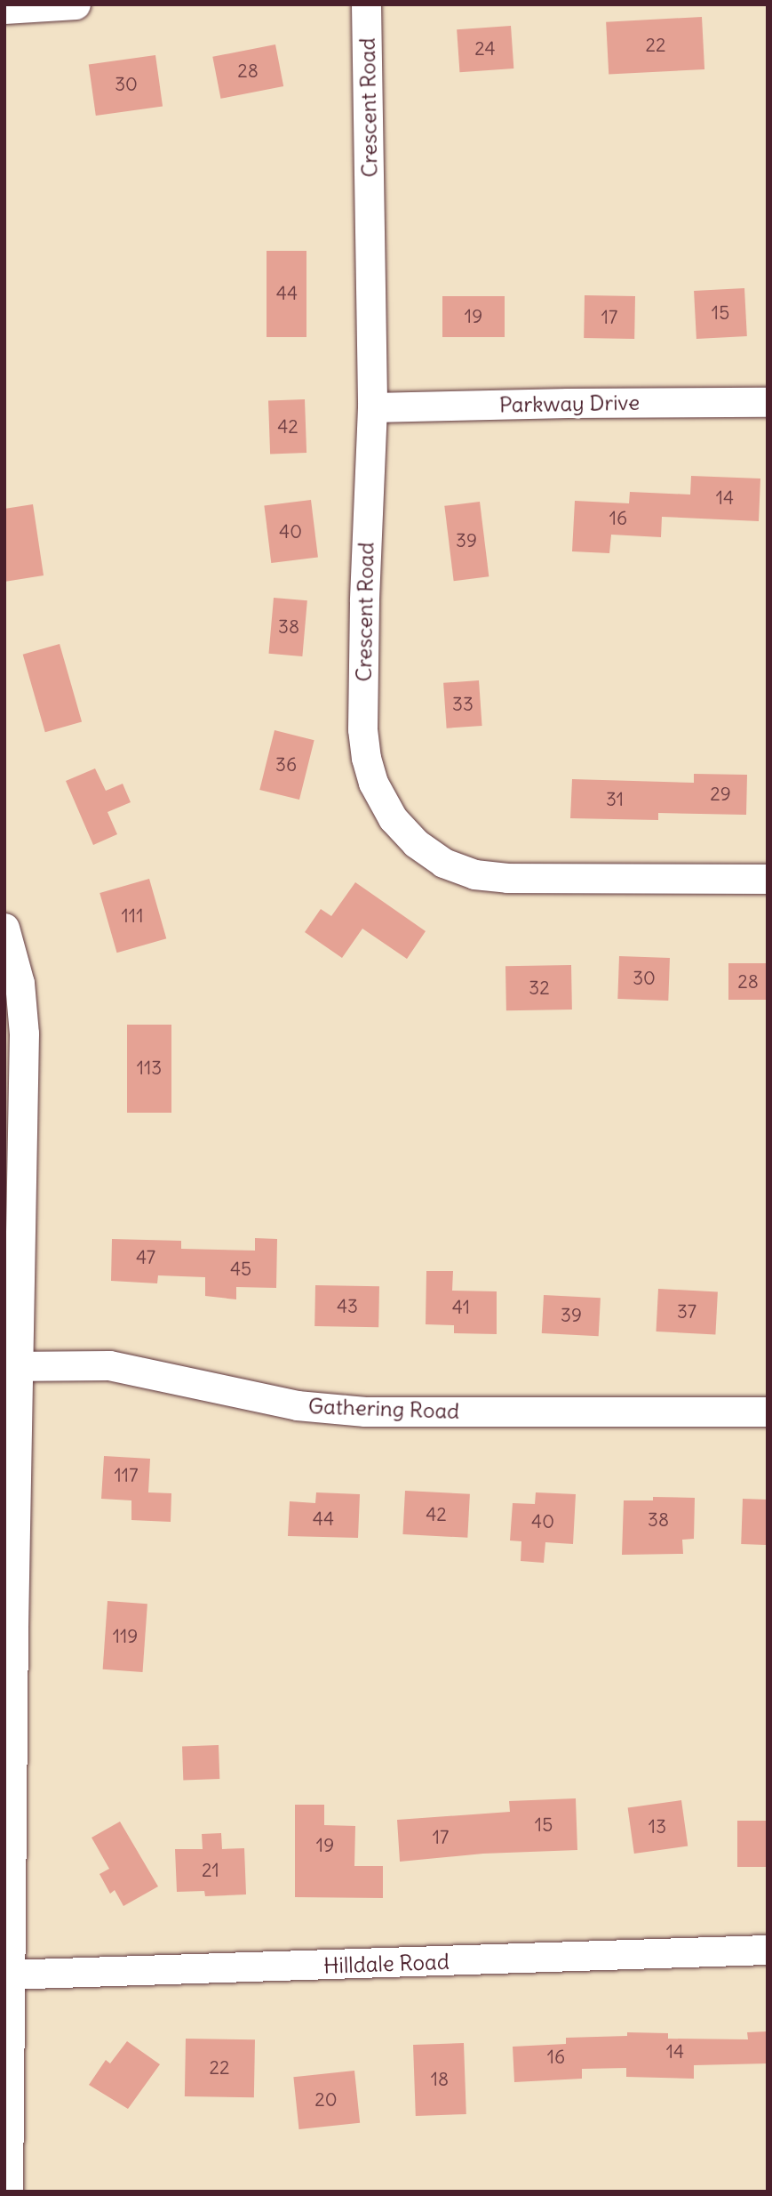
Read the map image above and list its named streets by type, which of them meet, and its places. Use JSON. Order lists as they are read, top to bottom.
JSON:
{
  "streets": {
    "street": [
      "Crescent Road",
      "Parkway Drive",
      "Gathering Road",
      "Hilldale Road"
    ]
  },
  "crossings": [
    ["Crescent Road", "Parkway Drive"]
  ],
  "house_numbers": [
    "22",
    "24",
    "28",
    "30",
    "44",
    "15",
    "19",
    "17",
    "42",
    "14",
    "16",
    "40",
    "39",
    "38",
    "33",
    "36",
    "29",
    "31",
    "111",
    "30",
    "28",
    "32",
    "113",
    "47",
    "45",
    "43",
    "41",
    "37",
    "39",
    "117",
    "42",
    "44",
    "38",
    "40",
    "119",
    "15",
    "13",
    "17",
    "19",
    "21",
    "14",
    "16",
    "22",
    "18",
    "20"
  ]
}
